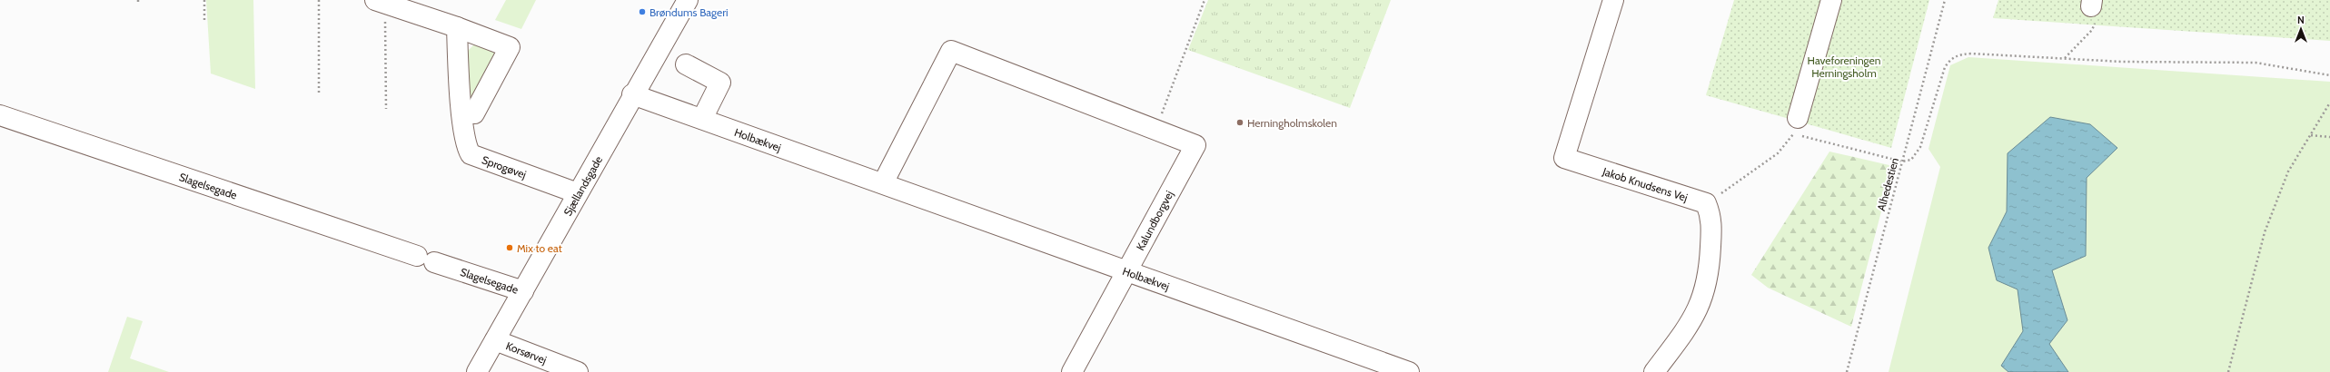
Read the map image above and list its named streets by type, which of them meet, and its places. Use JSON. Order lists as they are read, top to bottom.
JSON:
{
  "streets": {
    "street": [
      "Holbækvej",
      "Sprogøvej",
      "Jakob Knudsens Vej",
      "Slagelsegade",
      "Sjællandsgade",
      "Kalundborgvej",
      "Korsørvej"
    ],
    "path": ["Alhedestien"]
  },
  "crossings": [
    ["Holbækvej", "Sjællandsgade"],
    ["Holbækvej", "Kalundborgvej"],
    ["Sprogøvej", "Sjællandsgade"],
    ["Slagelsegade", "Sjællandsgade"],
    ["Sjællandsgade", "Korsørvej"]
  ],
  "parks": ["Haveforeningen Herningsholm"],
  "places": ["Brøndums Bageri", "Herningholmskolen", "Mix to eat"],
  "north": "top"
}
